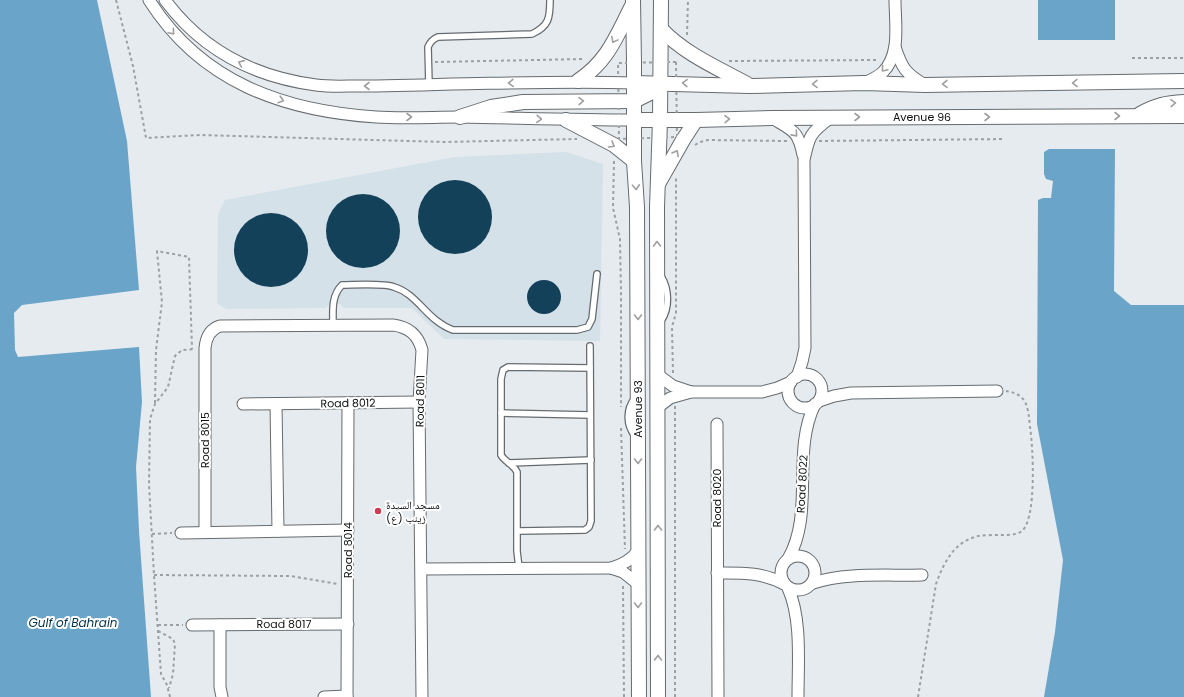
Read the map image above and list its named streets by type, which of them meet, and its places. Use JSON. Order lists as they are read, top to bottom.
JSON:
{
  "streets": {
    "street": [
      "Avenue 96",
      "Road 8011",
      "Road 8012",
      "Avenue 93",
      "Road 8015",
      "Road 8022",
      "Road 8020",
      "Road 8014",
      "Road 8017"
    ]
  },
  "crossings": [
    ["Avenue 96", "Avenue 93"],
    ["Road 8011", "Road 8012"],
    ["Road 8011", "Road 8015"],
    ["Road 8012", "Road 8014"],
    ["Road 8014", "Road 8017"]
  ],
  "water": ["Gulf of Bahrain"],
  "places": ["مسجد السيدة زينب (ع)"]
}
